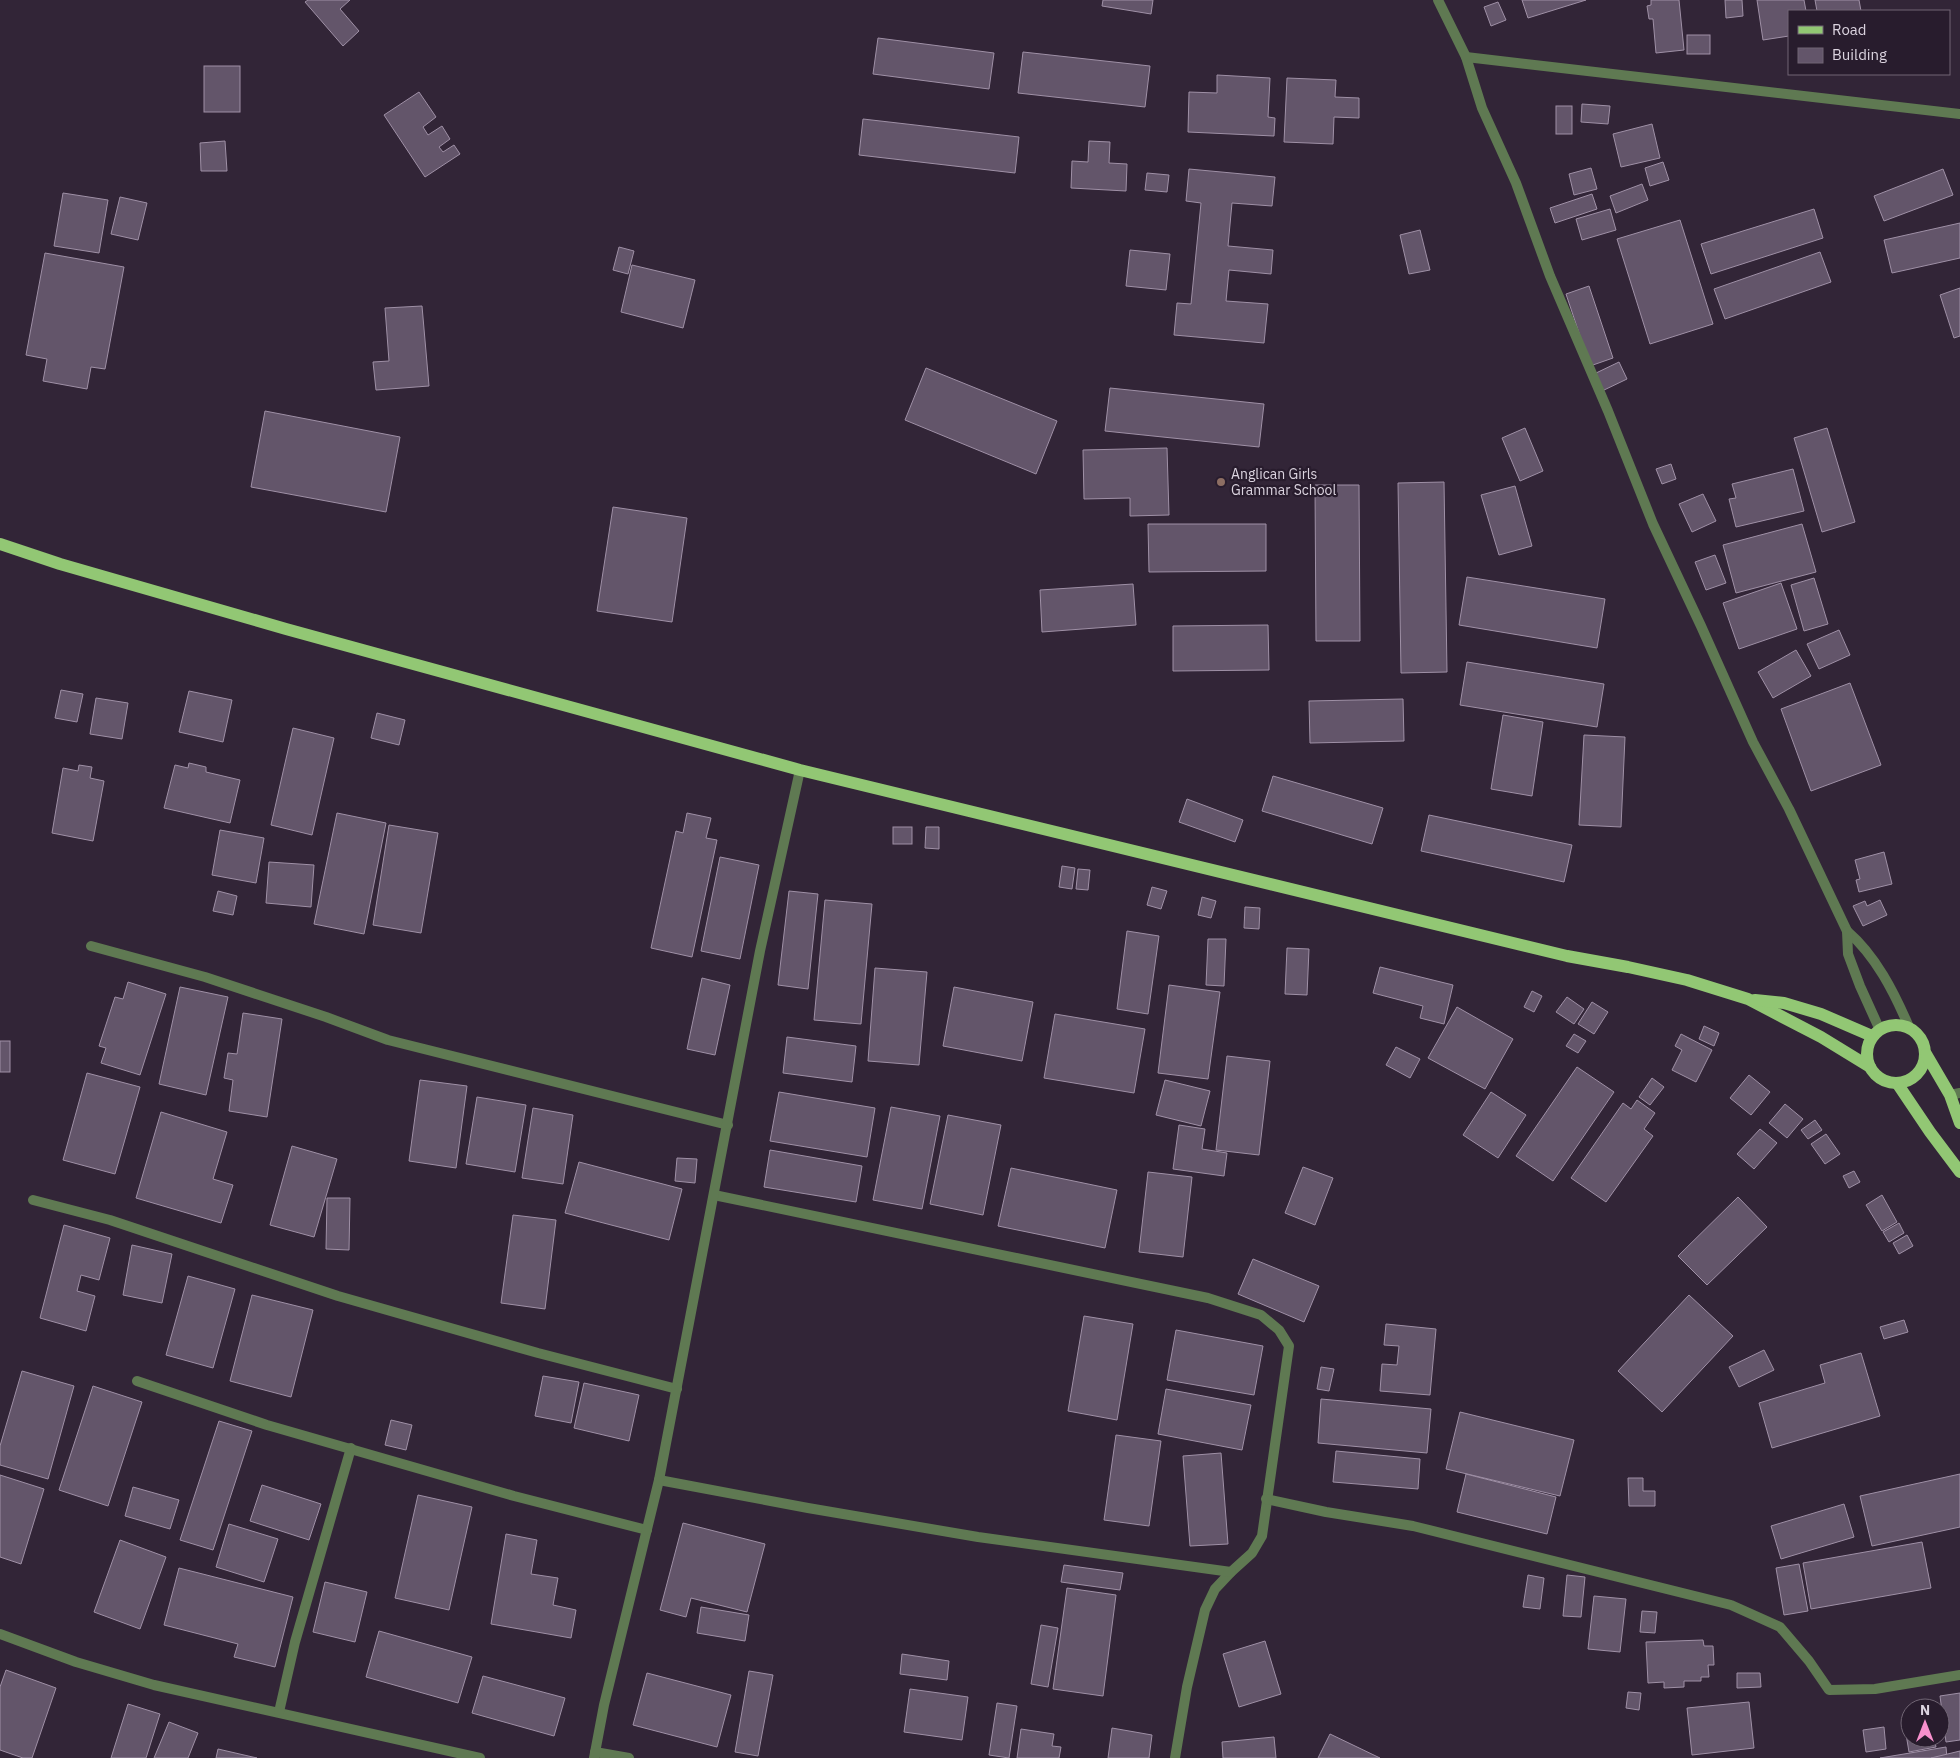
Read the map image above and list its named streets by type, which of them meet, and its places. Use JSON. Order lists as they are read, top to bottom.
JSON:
{
  "places": ["Anglican Girls Grammar School"],
  "legend": ["Road", "Building"],
  "north": "top"
}
